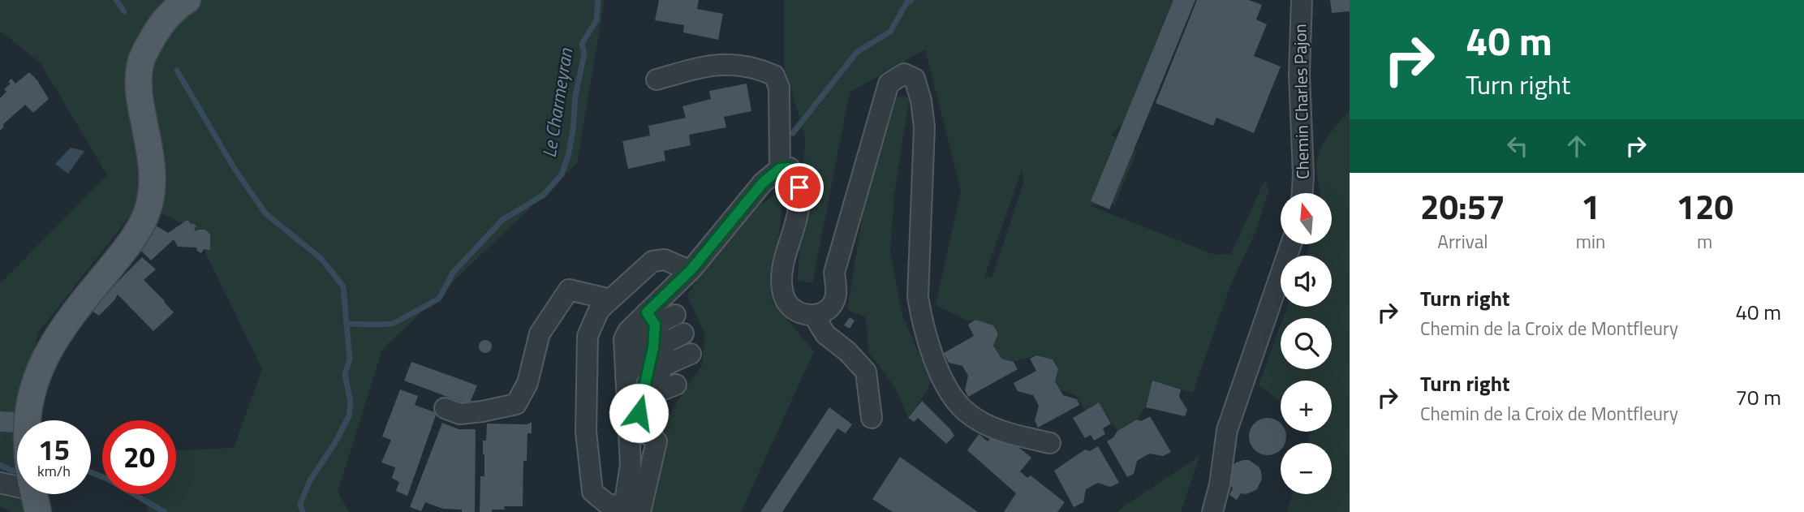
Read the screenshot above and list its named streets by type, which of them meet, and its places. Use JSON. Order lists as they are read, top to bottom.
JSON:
{
  "streets": {
    "street": ["Chemin Charles Pajon"]
  },
  "water": ["Le Charmeyran"],
  "north": "top",
  "page": {
    "turn": ["40 m", "Turn right"],
    "eta": [
      "20:57",
      "Arrival",
      "1",
      "min",
      "120",
      "m"
    ],
    "map_buttons": ["+", "−"],
    "list": [
      {
        "name": "Turn right",
        "note": "Chemin de la Croix de Montfleury",
        "value": "40 m"
      },
      {
        "name": "Turn right",
        "note": "Chemin de la Croix de Montfleury",
        "value": "70 m"
      }
    ],
    "speed": "15 km/h",
    "limit": "20"
  }
}
